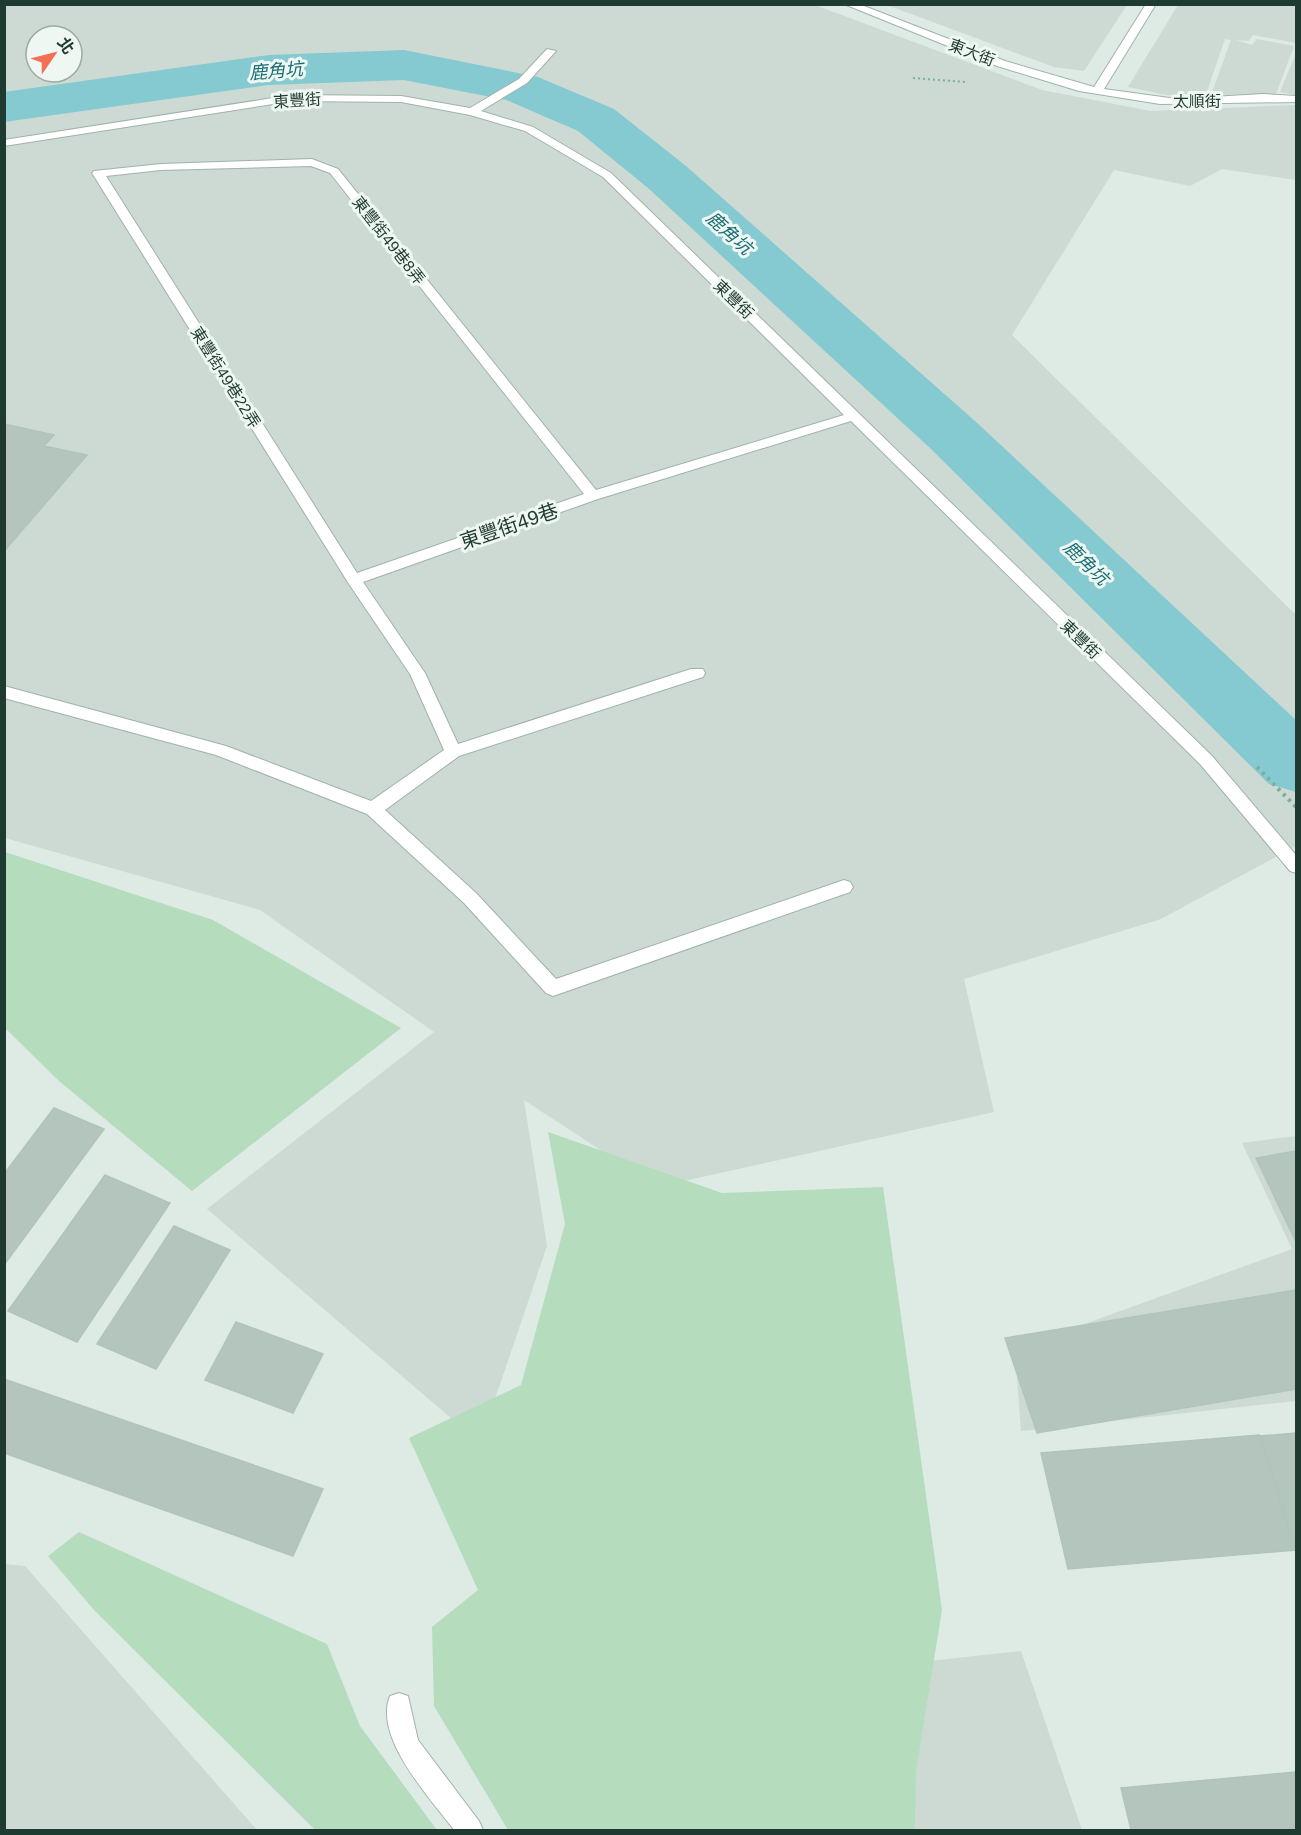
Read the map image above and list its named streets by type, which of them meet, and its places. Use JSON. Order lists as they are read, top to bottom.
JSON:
{
  "streets": {
    "street": [
      "東大街",
      "東豐街",
      "太順街",
      "東豐街49巷8弄",
      "東豐街49巷22弄",
      "東豐街49巷"
    ]
  },
  "crossings": [
    ["東大街", "太順街"],
    ["東豐街", "東豐街49巷"],
    ["東豐街49巷8弄", "東豐街49巷22弄"],
    ["東豐街49巷8弄", "東豐街49巷"],
    ["東豐街49巷22弄", "東豐街49巷"]
  ],
  "water": ["鹿角坑"],
  "north": "top right"
}
